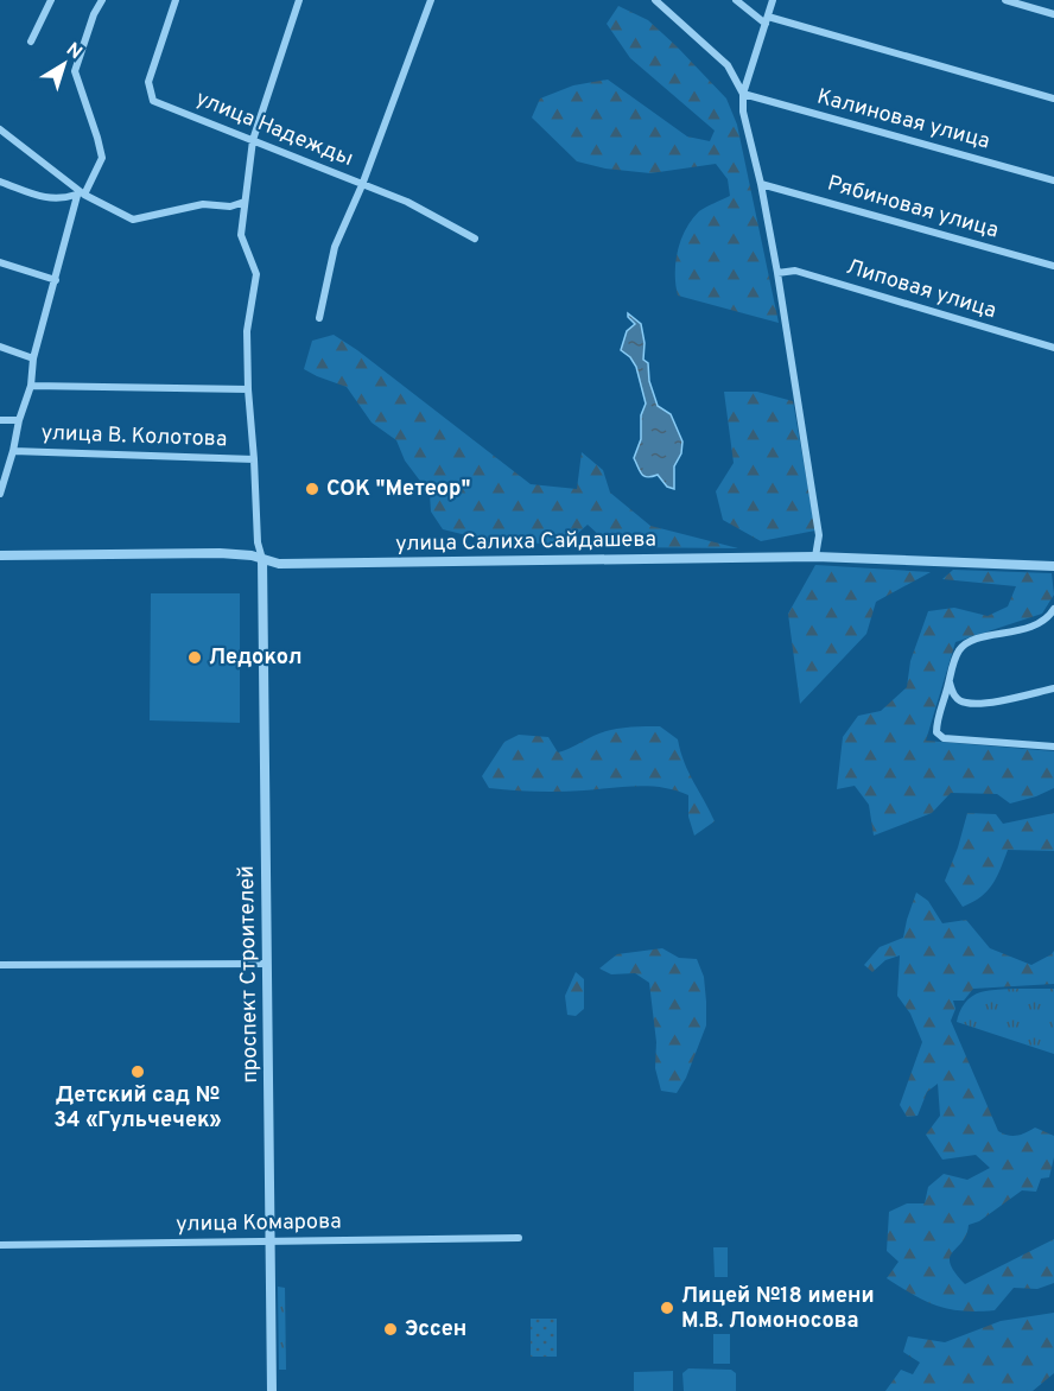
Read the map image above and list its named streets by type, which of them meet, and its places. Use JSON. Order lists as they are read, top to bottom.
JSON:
{
  "streets": {
    "street": [
      "Калиновая улица",
      "улица Надежды",
      "Рябиновая улица",
      "Липовая улица",
      "улица В. Колотова",
      "улица Салиха Сайдашева",
      "проспект Строителей",
      "улица Комарова"
    ]
  },
  "crossings": [
    ["улица Салиха Сайдашева", "проспект Строителей"],
    ["проспект Строителей", "улица Комарова"]
  ],
  "places": [
    "СОК \"Метеор\"",
    "Ледокол",
    "Детский сад № 34 «Гульчечек»",
    "Лицей №18 имени М.В. Ломоносова",
    "Эссен"
  ],
  "north": "top right"
}
